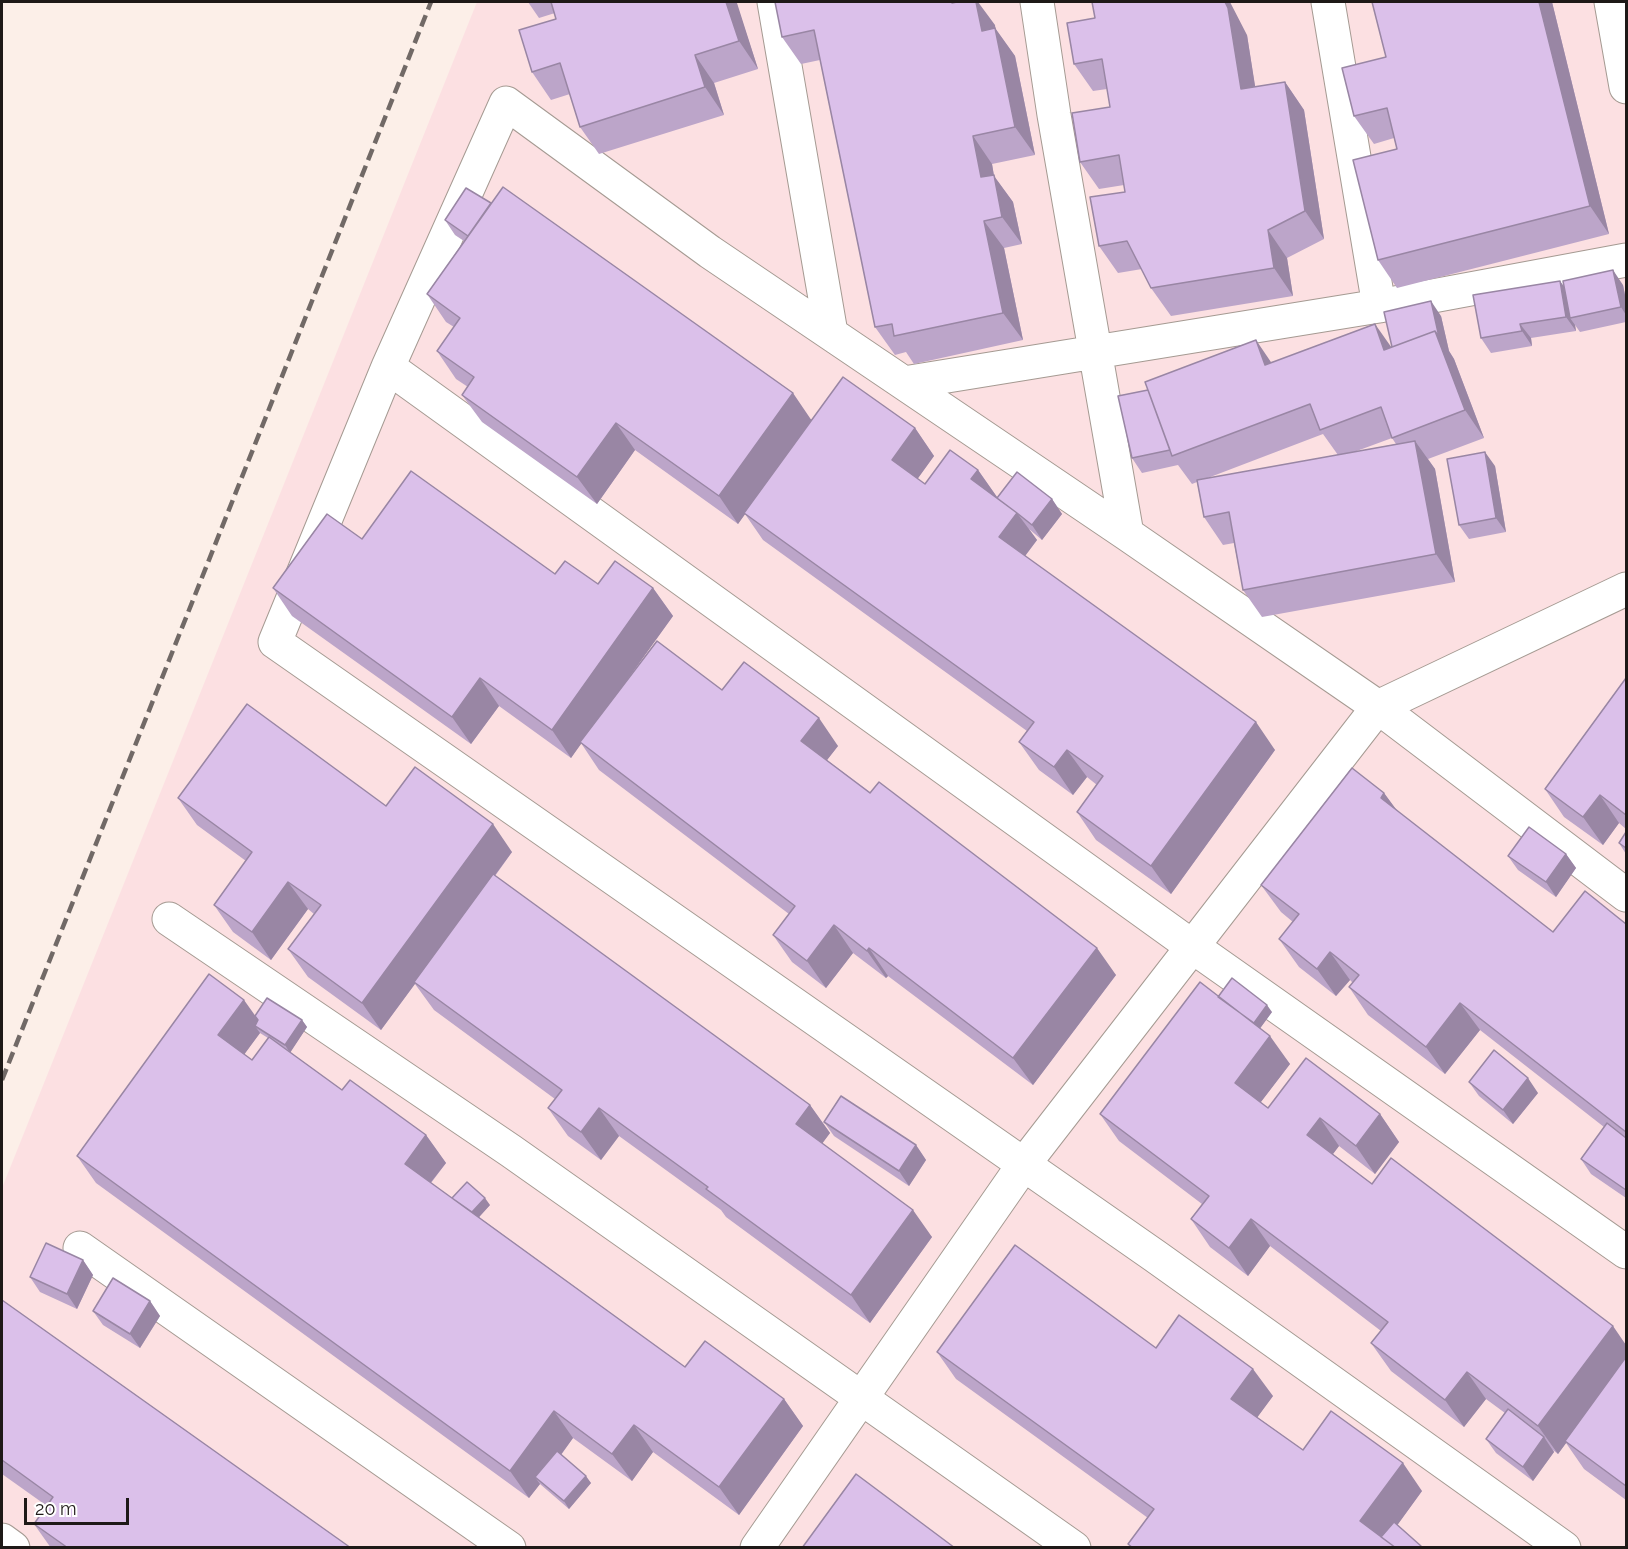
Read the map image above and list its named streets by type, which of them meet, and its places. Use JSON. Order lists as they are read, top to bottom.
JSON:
{
  "scale_bar": "20 m"
}
